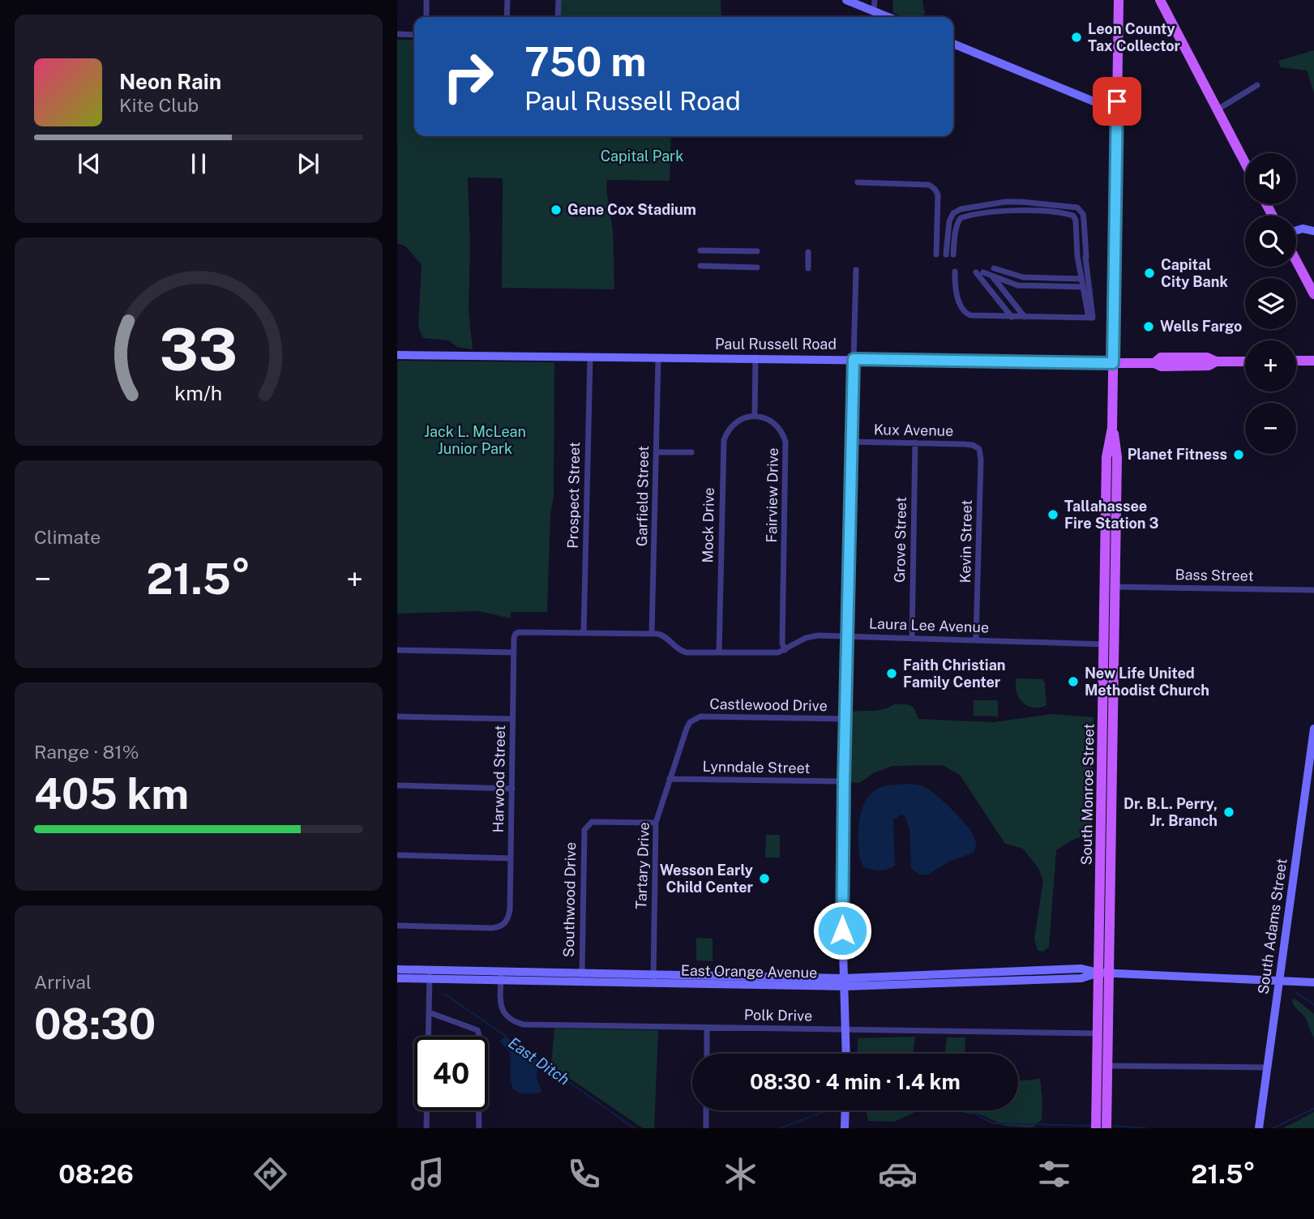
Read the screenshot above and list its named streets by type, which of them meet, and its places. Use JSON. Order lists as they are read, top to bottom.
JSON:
{
  "streets": {
    "main road": ["Paul Russell Road", "South Monroe Street"],
    "street": [
      "Kux Avenue",
      "Prospect Street",
      "Fairview Drive",
      "Garfield Street",
      "Mock Drive",
      "Grove Street",
      "Kevin Street",
      "Bass Street",
      "Laura Lee Avenue",
      "Castlewood Drive",
      "Lynndale Street",
      "Harwood Street",
      "Tartary Drive",
      "Southwood Drive",
      "South Adams Street",
      "East Orange Avenue",
      "Polk Drive"
    ]
  },
  "crossings": [
    ["Paul Russell Road", "Prospect Street"],
    ["Paul Russell Road", "Garfield Street"],
    ["Paul Russell Road", "South Monroe Street"],
    ["Kux Avenue", "Grove Street"],
    ["Kux Avenue", "Kevin Street"],
    ["Prospect Street", "Laura Lee Avenue"],
    ["Fairview Drive", "Mock Drive"],
    ["Fairview Drive", "Laura Lee Avenue"],
    ["Garfield Street", "Laura Lee Avenue"],
    ["Mock Drive", "Laura Lee Avenue"],
    ["Grove Street", "Laura Lee Avenue"],
    ["Kevin Street", "Laura Lee Avenue"],
    ["Bass Street", "South Monroe Street"],
    ["Laura Lee Avenue", "Harwood Street"],
    ["Laura Lee Avenue", "South Monroe Street"],
    ["Castlewood Drive", "Tartary Drive"],
    ["Lynndale Street", "Tartary Drive"],
    ["South Monroe Street", "East Orange Avenue"],
    ["South Monroe Street", "Polk Drive"],
    ["Tartary Drive", "Southwood Drive"],
    ["Tartary Drive", "East Orange Avenue"],
    ["Southwood Drive", "East Orange Avenue"],
    ["South Adams Street", "East Orange Avenue"],
    ["East Orange Avenue", "Polk Drive"]
  ],
  "water": ["East Ditch"],
  "parks": ["Capital Park", "Jack L. McLean Junior Park"],
  "places": [
    "Leon County Tax Collector",
    "Gene Cox Stadium",
    "Capital City Bank",
    "Wells Fargo",
    "Planet Fitness",
    "Tallahassee Fire Station 3",
    "Faith Christian Family Center",
    "New Life United Methodist Church",
    "Dr. B.L. Perry, Jr. Branch",
    "Wesson Early Child Center"
  ],
  "page": {
    "turn": ["750 m", "Paul Russell Road"],
    "song": ["Neon Rain", "Kite Club"],
    "map_buttons": ["+", "−"],
    "tile": [
      "Climate",
      ["Range · 81%", "405 km"],
      ["Arrival", "08:30"]
    ],
    "heat": ["−", "21.5°", "+"],
    "limit": "40",
    "trip": "08:30 · 4 min · 1.4 km",
    "tabs": ["08:26", "21.5°"],
    "gauge": ["33", "km/h"]
  }
}
